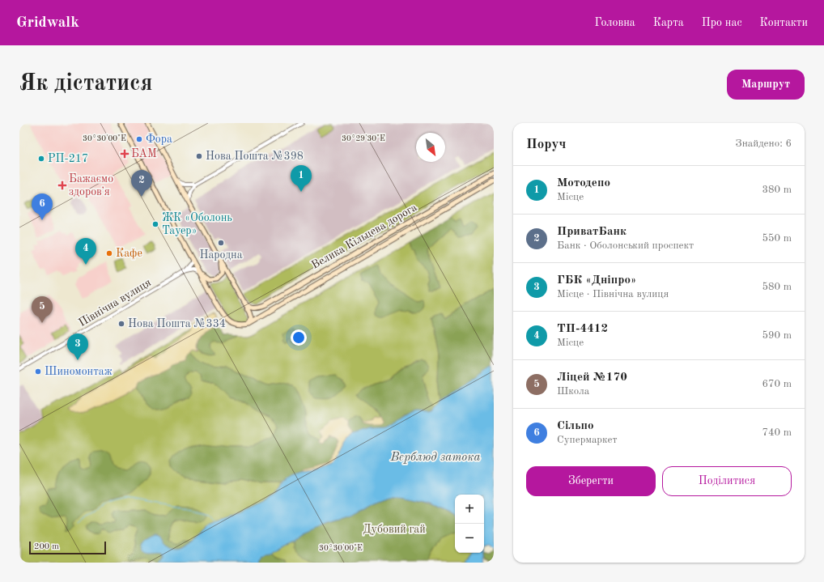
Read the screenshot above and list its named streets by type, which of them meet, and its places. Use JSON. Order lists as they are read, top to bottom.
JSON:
{
  "streets": {
    "main road": ["Велика Кільцева дорога"],
    "street": ["Північна вулиця"]
  },
  "water": ["Верблюд затока"],
  "parks": ["Дубовий гай"],
  "places": {
    "other": [
      "Фора",
      "Нова Пошта №398",
      "РП-217",
      "ЖК «Оболонь Тауер»",
      "Народна",
      "Кафе",
      "Нова Пошта №334",
      "Шиномонтаж"
    ],
    "health": ["БАМ", "Бажаємо здоровʼя"]
  },
  "scale_bar": "200 m",
  "north": "bottom right",
  "page": {
    "header": "Gridwalk",
    "nav": [
      "Головна",
      "Карта",
      "Про нас",
      "Контакти"
    ],
    "buttons": [
      "Маршрут",
      ["Зберегти", "Поділитися"]
    ],
    "title": "Як дістатися",
    "heading": ["Поруч", "Знайдено: 6"],
    "pins": [
      "1",
      "2",
      "6",
      "4",
      "5",
      "3"
    ],
    "list": [
      {
        "mark": "1",
        "name": "Мотодепо",
        "note": "Місце",
        "value": "380 m"
      },
      {
        "mark": "2",
        "name": "ПриватБанк",
        "note": "Банк · Оболонський проспект",
        "value": "550 m"
      },
      {
        "mark": "3",
        "name": "ГБК «Дніпро»",
        "note": "Місце · Північна вулиця",
        "value": "580 m"
      },
      {
        "mark": "4",
        "name": "ТП-4412",
        "note": "Місце",
        "value": "590 m"
      },
      {
        "mark": "5",
        "name": "Ліцей №170",
        "note": "Школа",
        "value": "670 m"
      },
      {
        "mark": "6",
        "name": "Сільпо",
        "note": "Супермаркет",
        "value": "740 m"
      }
    ],
    "map_buttons": ["+", "−"],
    "scale": "200 m"
  },
  "coordinates": ["30°30'00\"E", "30°29'30\"E"]
}
